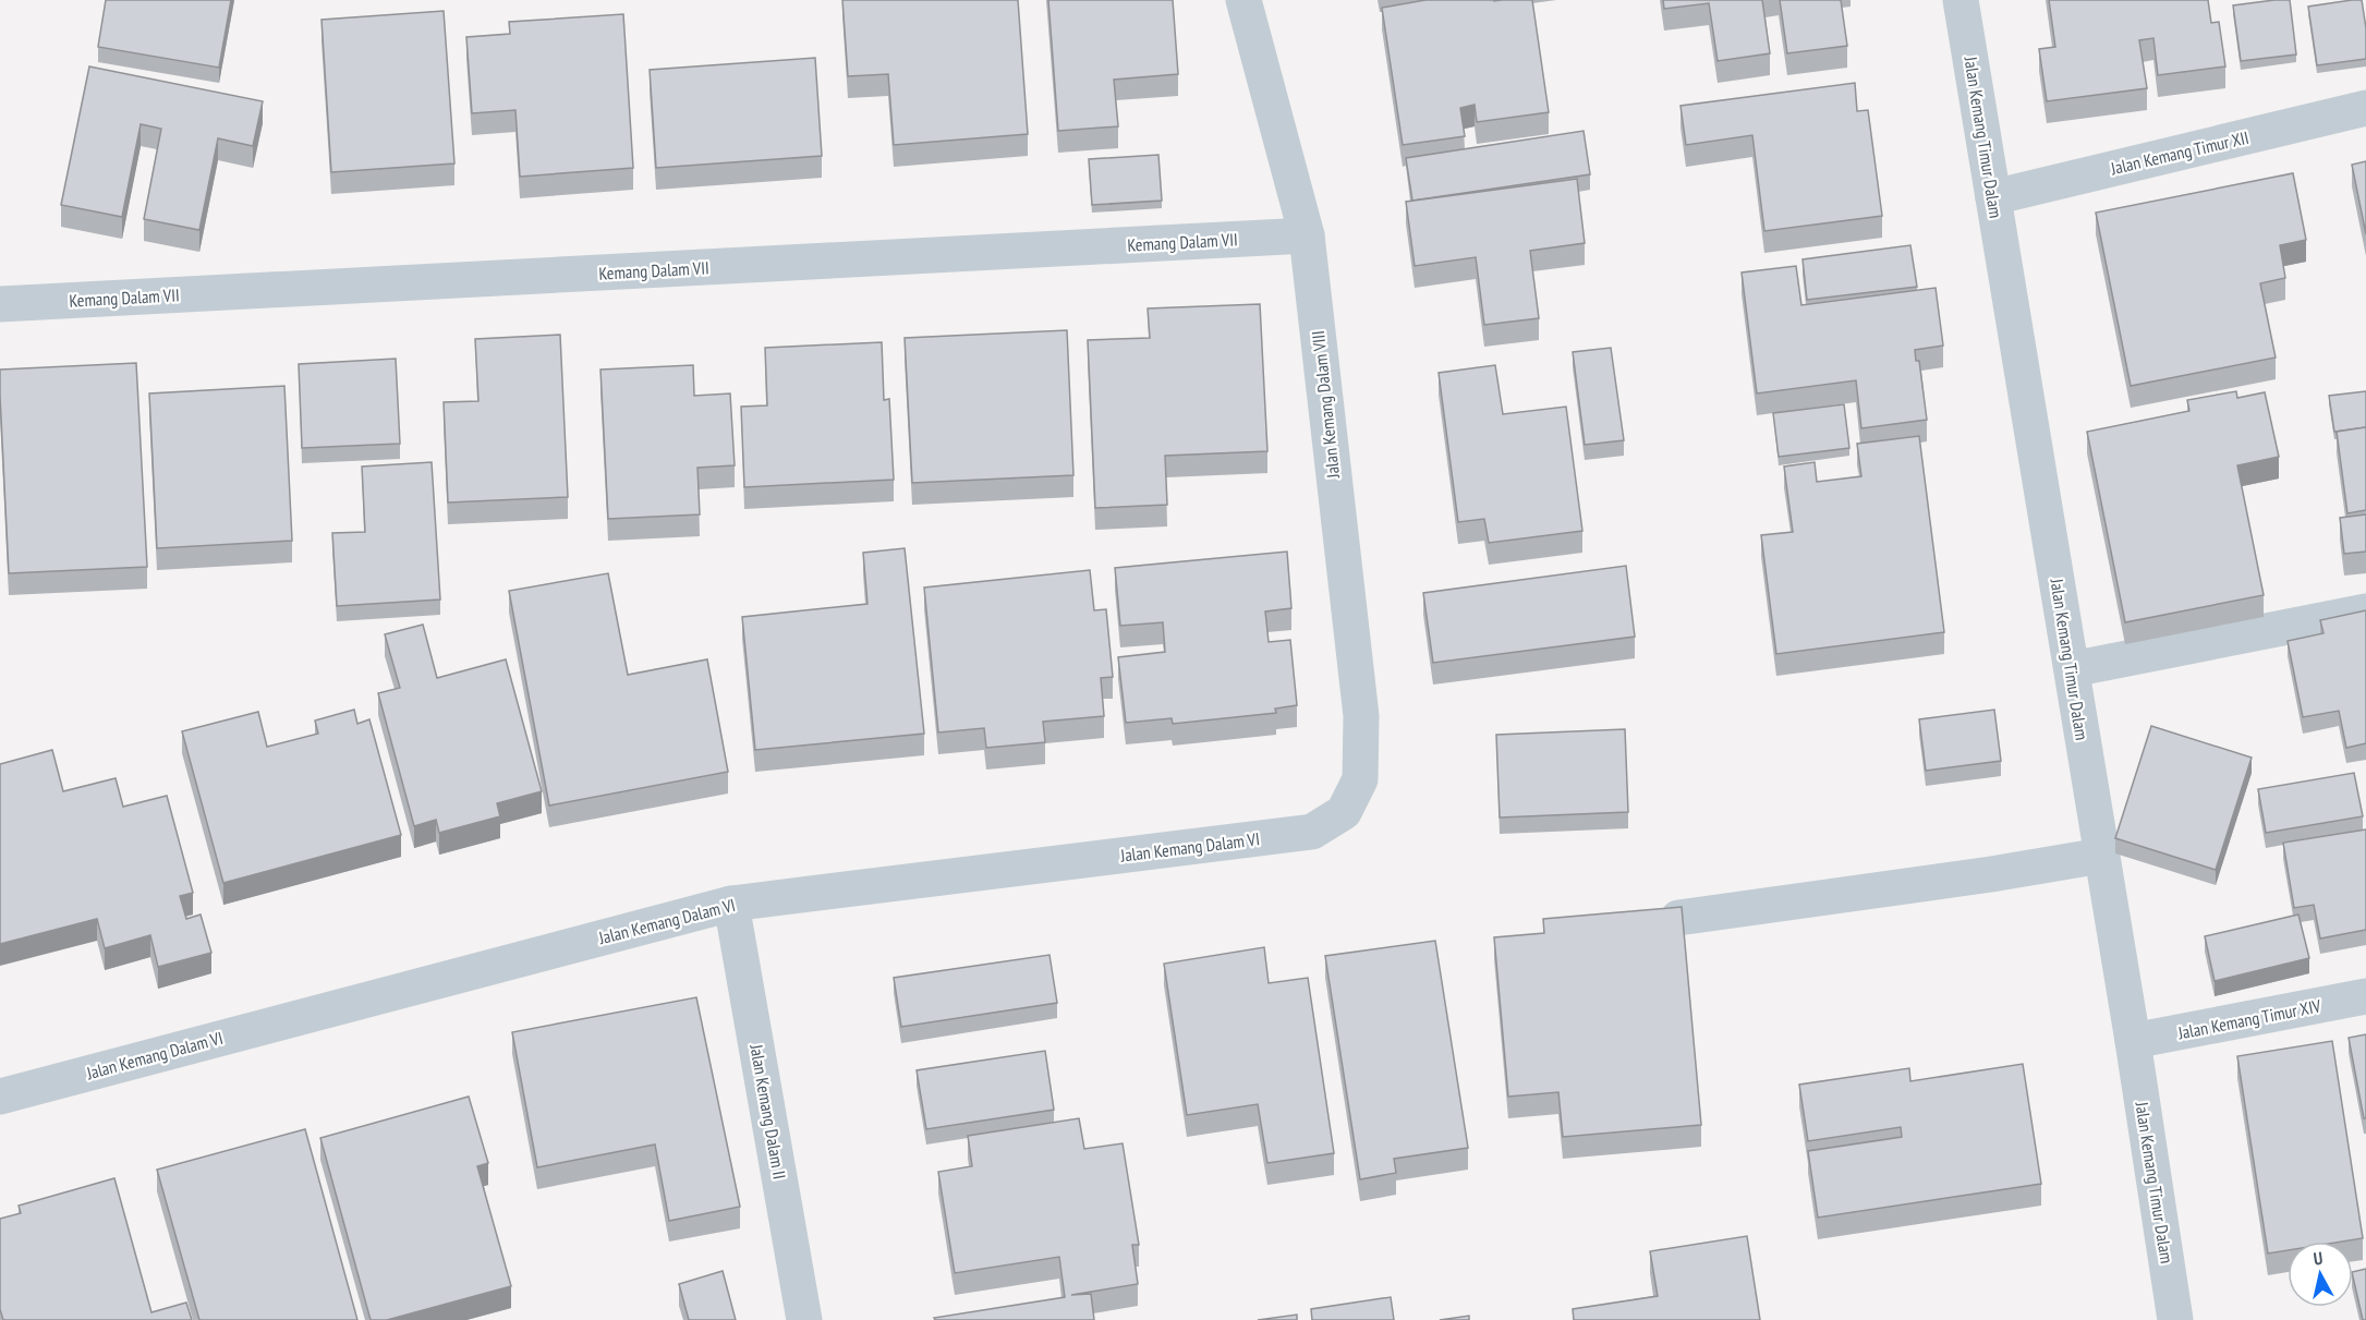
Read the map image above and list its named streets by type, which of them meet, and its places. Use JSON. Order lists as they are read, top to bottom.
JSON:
{
  "streets": {
    "street": [
      "Jalan Kemang Timur Dalam",
      "Jalan Kemang Timur XII",
      "Kemang Dalam VII",
      "Jalan Kemang Dalam VIII",
      "Jalan Kemang Dalam VI",
      "Jalan Kemang Timur XIV",
      "Jalan Kemang Dalam II"
    ]
  },
  "crossings": [
    ["Jalan Kemang Timur Dalam", "Jalan Kemang Timur XII"],
    ["Jalan Kemang Timur Dalam", "Jalan Kemang Timur XIV"],
    ["Kemang Dalam VII", "Jalan Kemang Dalam VIII"],
    ["Jalan Kemang Dalam VIII", "Jalan Kemang Dalam VI"],
    ["Jalan Kemang Dalam VI", "Jalan Kemang Dalam II"]
  ],
  "north": "top"
}
